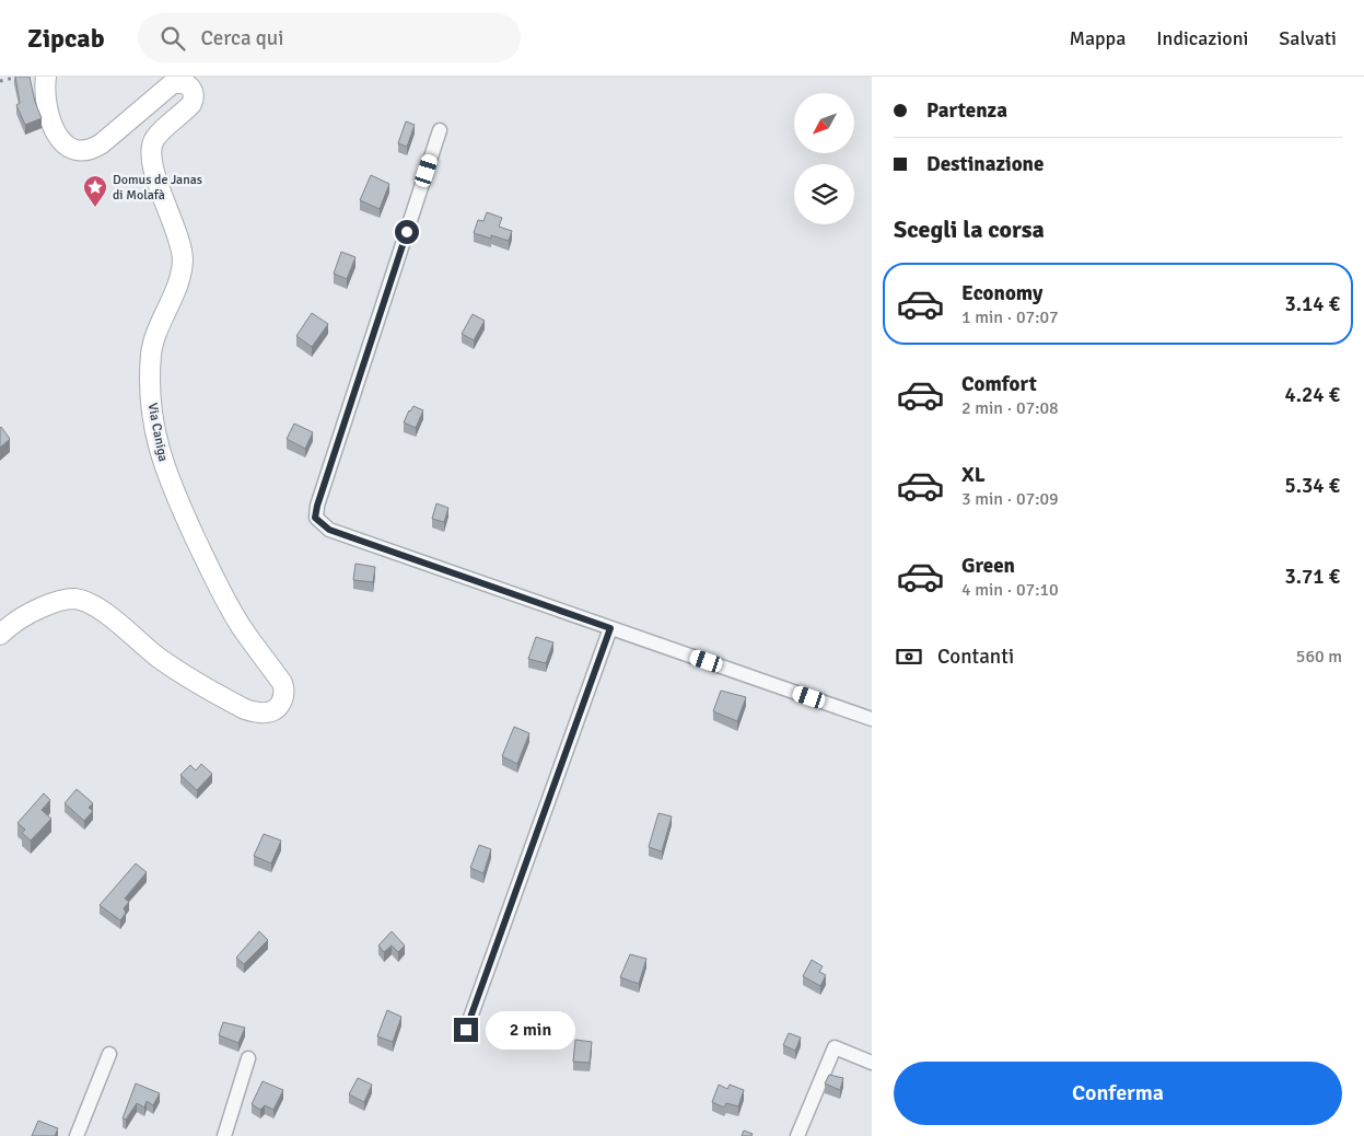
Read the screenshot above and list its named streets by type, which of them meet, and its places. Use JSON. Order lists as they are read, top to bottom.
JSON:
{
  "streets": {
    "street": ["Via Caniga"]
  },
  "places": {
    "place": ["Domus de Janas di Molafà"]
  },
  "north": "bottom left",
  "page": {
    "header": "Zipcab",
    "search": "Cerca qui",
    "nav": ["Mappa", "Indicazioni", "Salvati"],
    "banner": ["Partenza", "Destinazione"],
    "heading": "Scegli la corsa",
    "list": [
      {
        "name": "Economy",
        "note": "1 min · 07:07",
        "value": "3.14 €"
      },
      {
        "name": "Comfort",
        "note": "2 min · 07:08",
        "value": "4.24 €"
      },
      {
        "name": "XL",
        "note": "3 min · 07:09",
        "value": "5.34 €"
      },
      {
        "name": "Green",
        "note": "4 min · 07:10",
        "value": "3.71 €"
      }
    ],
    "pay": ["Contanti", "560 m"],
    "bubble": "2 min",
    "buttons": "Conferma"
  }
}
